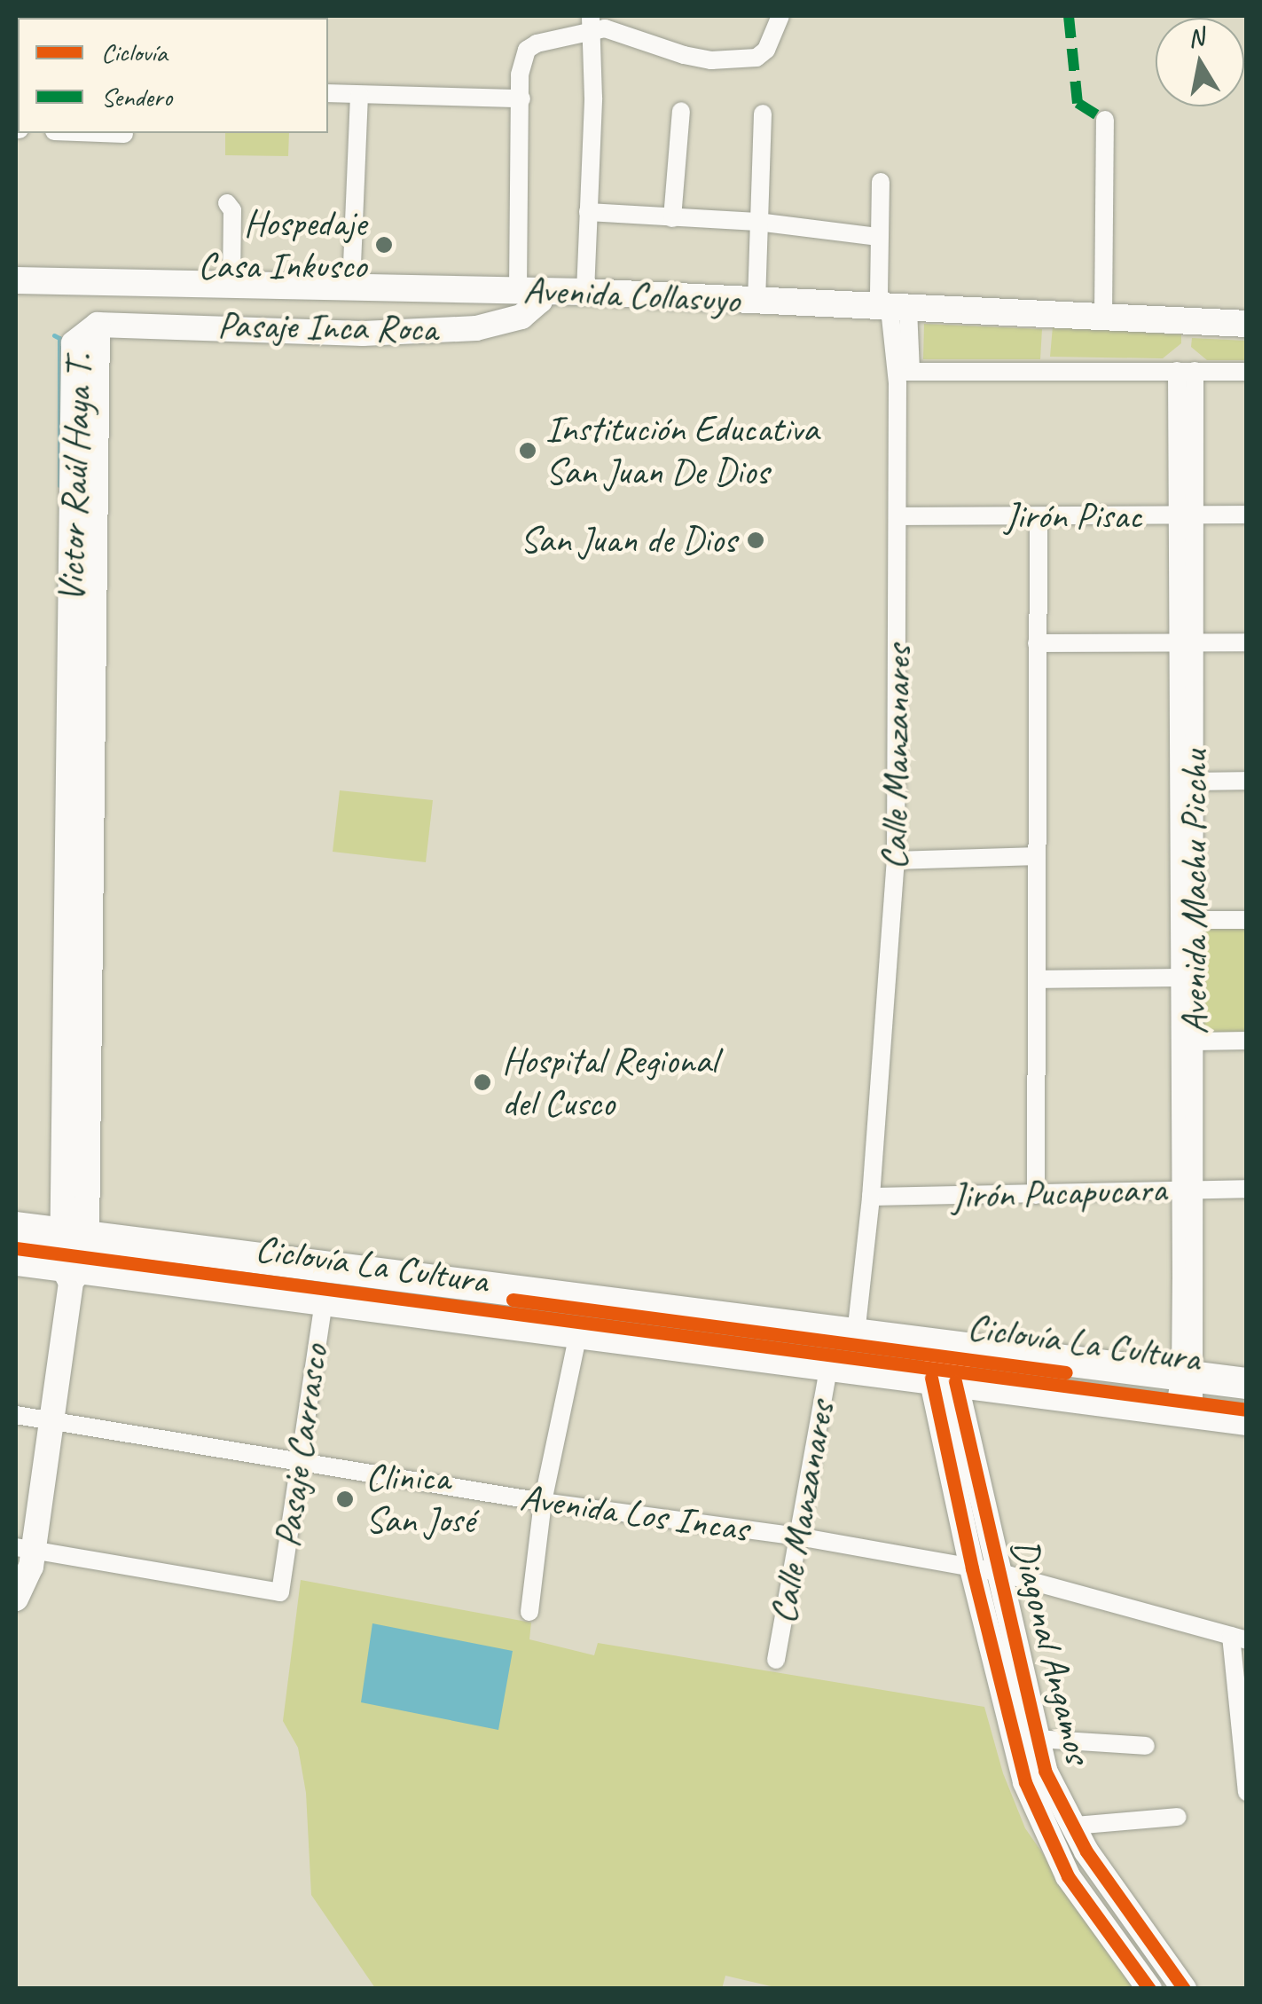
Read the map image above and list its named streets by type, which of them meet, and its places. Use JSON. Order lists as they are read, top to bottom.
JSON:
{
  "streets": {
    "main road": ["Avenida Collasuyo"],
    "street": [
      "Pasaje Inca Roca",
      "Victor Raúl Haya T.",
      "Jirón Pisac",
      "Calle Manzanares",
      "Avenida Machu Picchu",
      "Jirón Pucapucara",
      "Pasaje Carrasco",
      "Avenida Los Incas",
      "Diagonal Angamos"
    ],
    "cycle path": ["Ciclovía La Cultura"]
  },
  "crossings": [
    ["Avenida Collasuyo", "Pasaje Inca Roca"],
    ["Avenida Collasuyo", "Calle Manzanares"],
    ["Pasaje Inca Roca", "Victor Raúl Haya T."],
    ["Victor Raúl Haya T.", "Pasaje Carrasco"],
    ["Victor Raúl Haya T.", "Avenida Los Incas"],
    ["Jirón Pisac", "Calle Manzanares"],
    ["Jirón Pisac", "Avenida Machu Picchu"],
    ["Calle Manzanares", "Jirón Pucapucara"],
    ["Calle Manzanares", "Avenida Los Incas"],
    ["Avenida Machu Picchu", "Jirón Pucapucara"],
    ["Pasaje Carrasco", "Avenida Los Incas"],
    ["Avenida Los Incas", "Diagonal Angamos"]
  ],
  "places": [
    "Hospedaje Casa Inkusco",
    "Institución Educativa San Juan De Dios",
    "San Juan de Dios",
    "Hospital Regional del Cusco",
    "Clinica San José"
  ],
  "legend": ["Ciclovía", "Sendero"],
  "north": "top"
}
